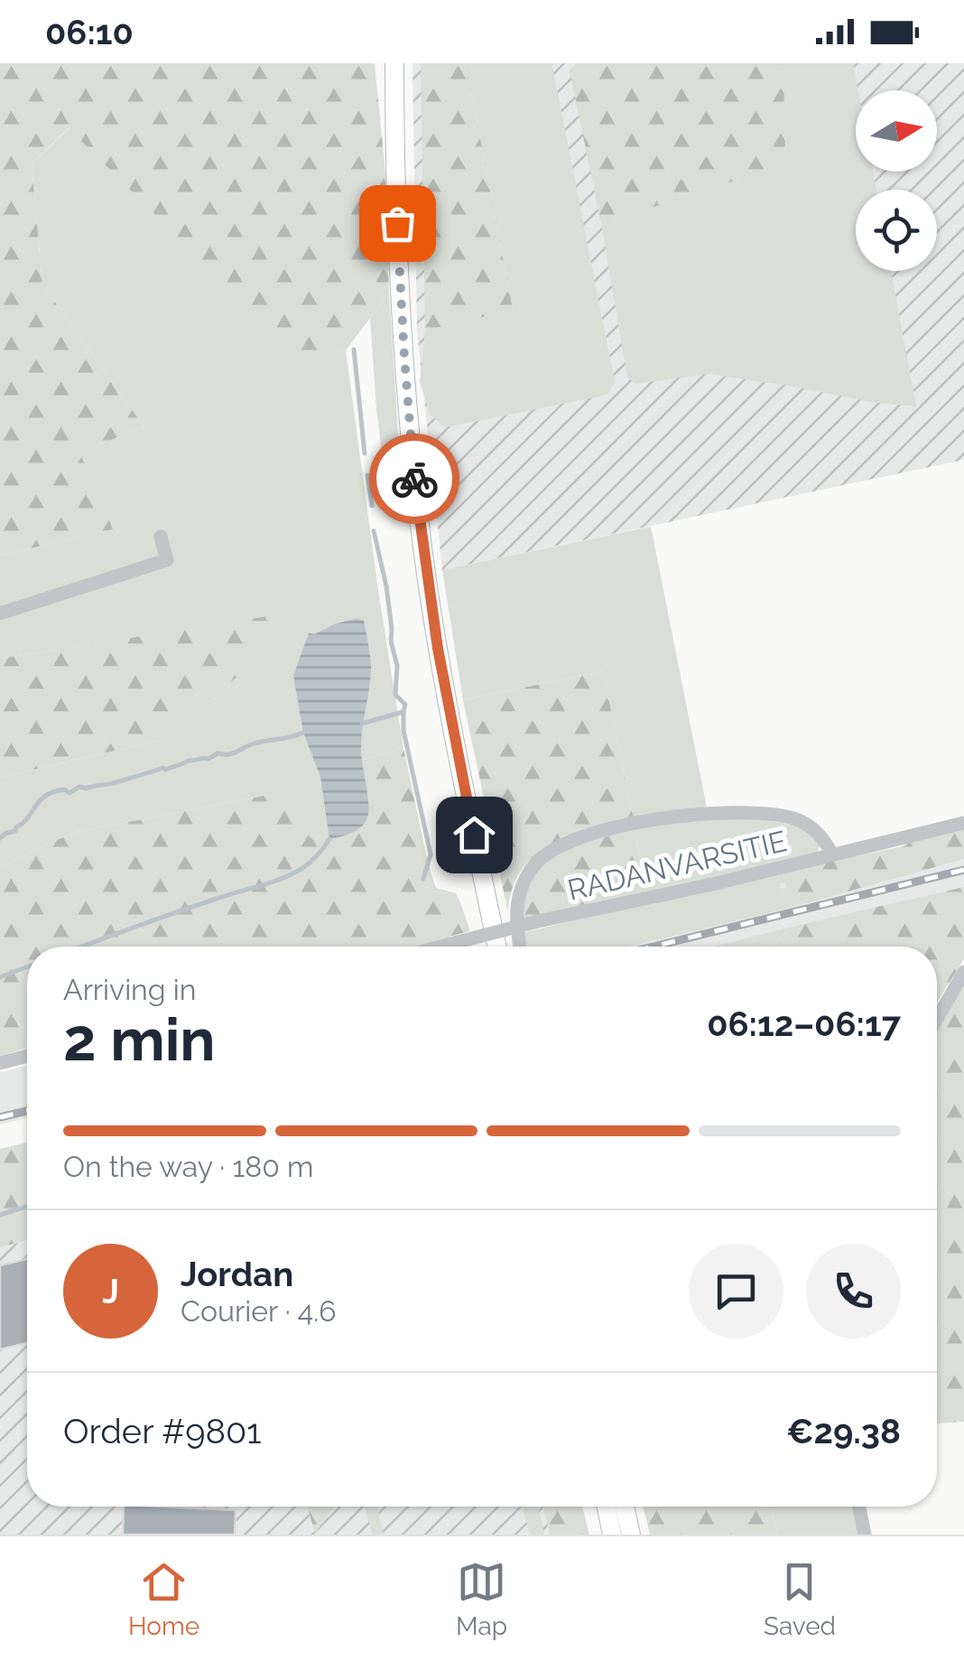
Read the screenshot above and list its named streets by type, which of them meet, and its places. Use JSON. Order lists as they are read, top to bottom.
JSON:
{
  "streets": {
    "street": ["RADANVARSITIE"]
  },
  "north": "right",
  "page": {
    "status": "06:10",
    "heading": ["2 min", "Arriving in", "06:12–06:17"],
    "panel": [
      "Jordan",
      "Courier · 4.6",
      "Order #9801",
      "€29.38"
    ],
    "bar": "On the way · 180 m",
    "round": "J",
    "tabs": ["Home", "Map", "Saved"]
  }
}
